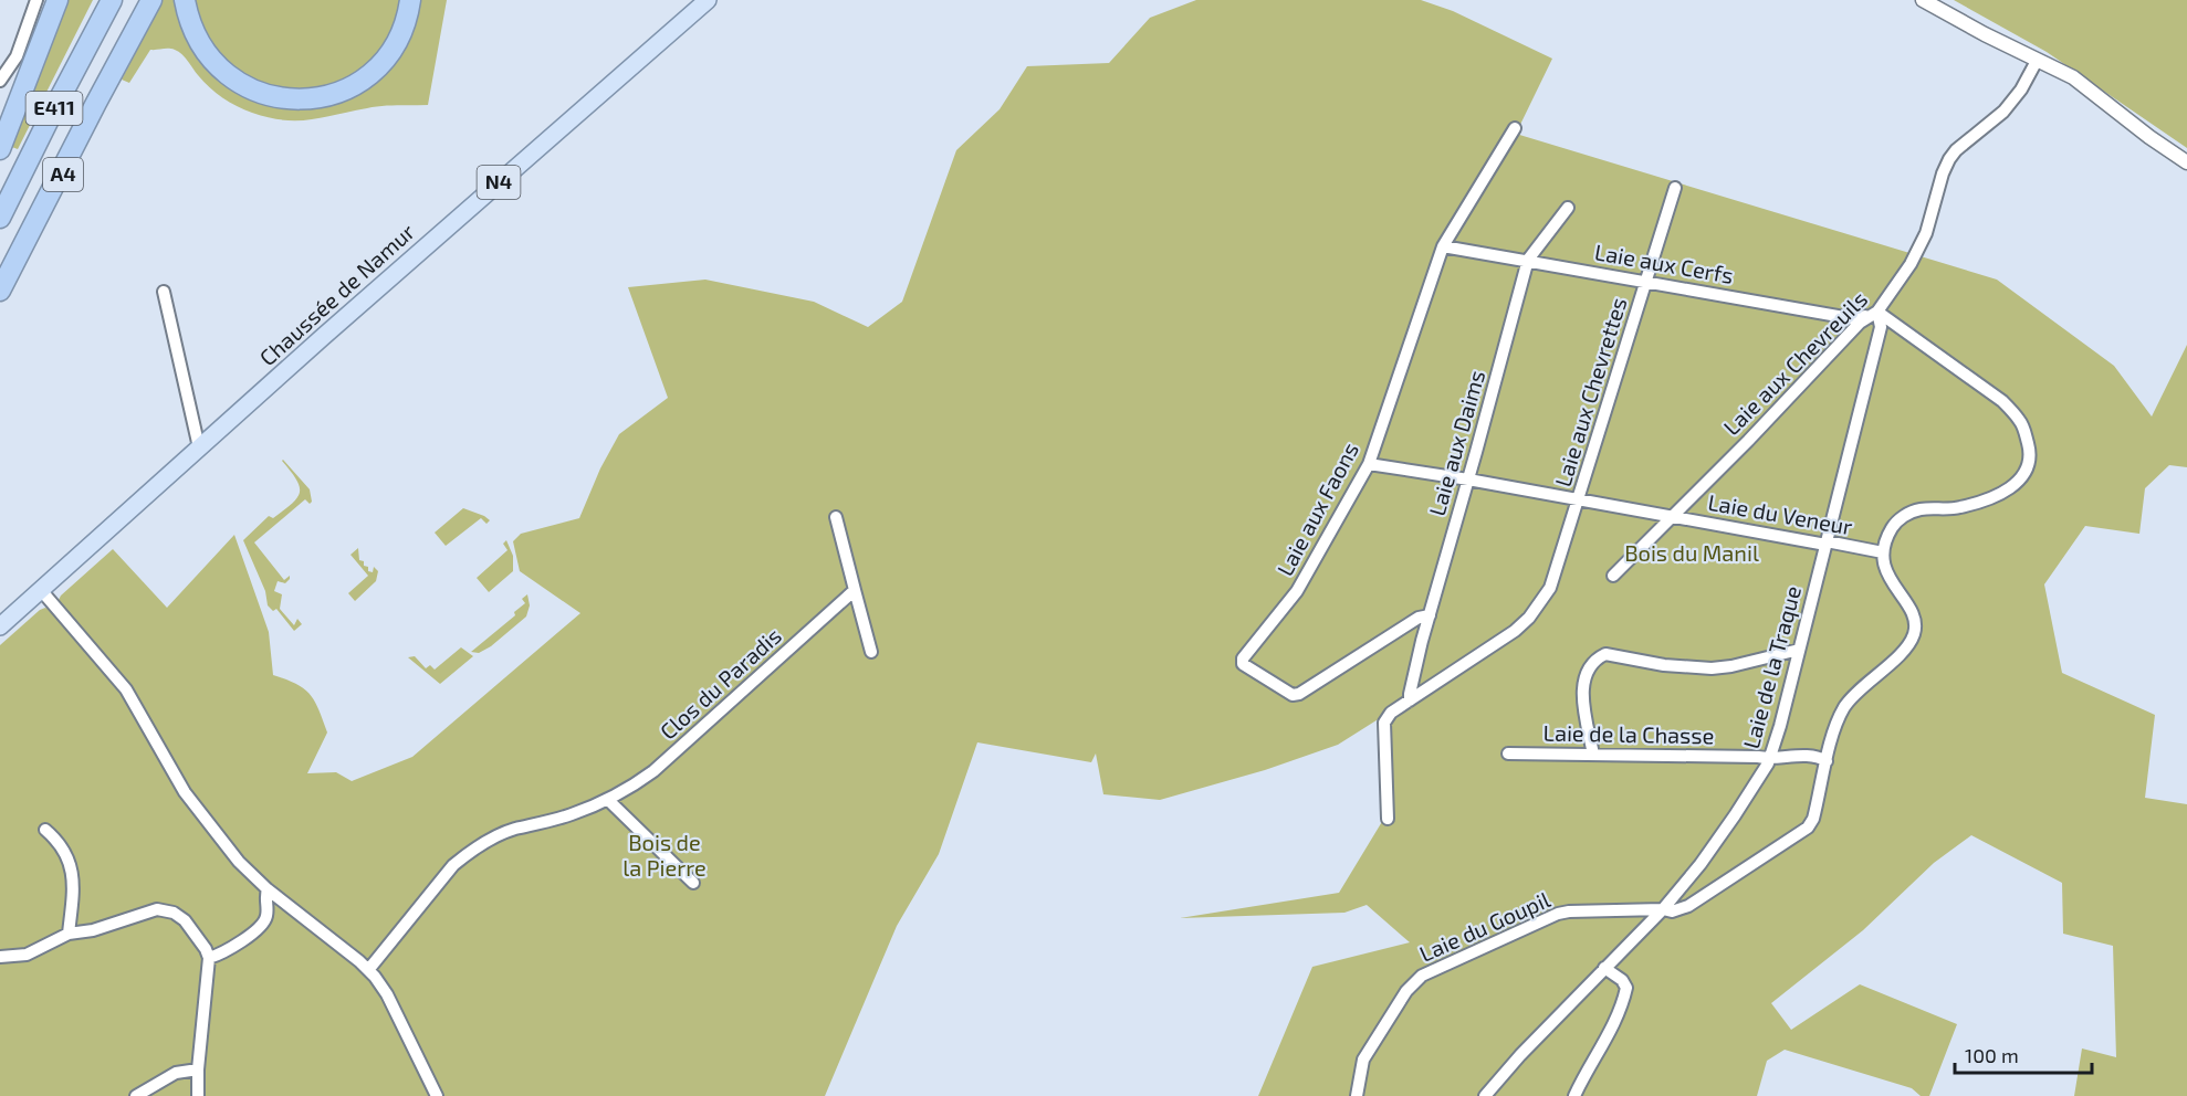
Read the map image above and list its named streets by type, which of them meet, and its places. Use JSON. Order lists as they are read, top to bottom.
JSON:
{
  "streets": {
    "highway": ["E411", "A4"],
    "main road": ["N4", "Chaussée de Namur"],
    "street": [
      "Laie aux Cerfs",
      "Laie aux Chevreuils",
      "Laie aux Chevrettes",
      "Laie aux Daims",
      "Laie aux Faons",
      "Laie du Veneur",
      "Laie de la Traque",
      "Clos du Paradis",
      "Laie de la Chasse",
      "Laie du Goupil"
    ]
  },
  "crossings": [
    ["Laie aux Cerfs", "Laie aux Chevreuils"],
    ["Laie aux Cerfs", "Laie aux Chevrettes"],
    ["Laie aux Cerfs", "Laie aux Daims"],
    ["Laie aux Cerfs", "Laie aux Faons"],
    ["Laie aux Cerfs", "Laie de la Traque"],
    ["Laie aux Chevreuils", "Laie du Veneur"],
    ["Laie aux Chevreuils", "Laie de la Traque"],
    ["Laie aux Chevrettes", "Laie aux Daims"],
    ["Laie aux Chevrettes", "Laie du Veneur"],
    ["Laie aux Daims", "Laie aux Faons"],
    ["Laie aux Daims", "Laie du Veneur"],
    ["Laie aux Faons", "Laie du Veneur"],
    ["Laie du Veneur", "Laie de la Traque"],
    ["Laie du Veneur", "Laie du Goupil"],
    ["Laie de la Traque", "Laie de la Chasse"],
    ["Laie de la Traque", "Laie du Goupil"],
    ["Laie de la Chasse", "Laie du Goupil"]
  ],
  "parks": ["Bois du Manil", "Bois de la Pierre"],
  "scale_bar": "100 m"
}
